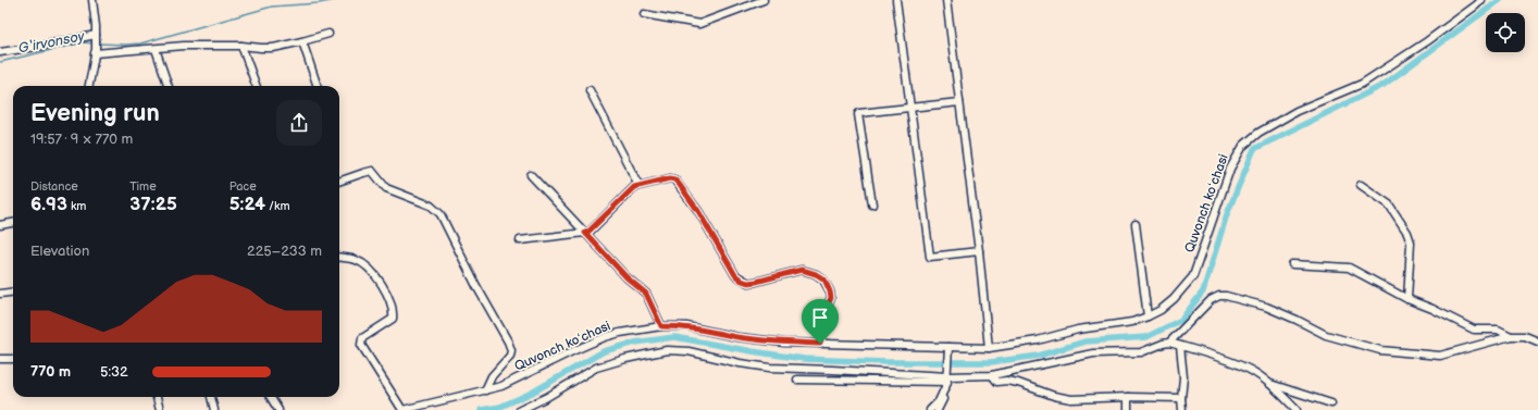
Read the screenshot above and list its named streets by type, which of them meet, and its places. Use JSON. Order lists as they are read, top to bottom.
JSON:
{
  "streets": {
    "street": ["Quvonch koʻchasi"]
  },
  "water": ["G‘irvonsoy"],
  "page": {
    "heading": ["Evening run", "19:57 · 9 × 770 m"],
    "stats": [
      ["Distance", "6.93 km"],
      ["Time", "37:25"],
      ["Pace", "5:24 /km"]
    ],
    "chart": ["Elevation", "225–233 m"],
    "list": [
      {
        "name": "770 m",
        "note": "5:32"
      }
    ]
  }
}
